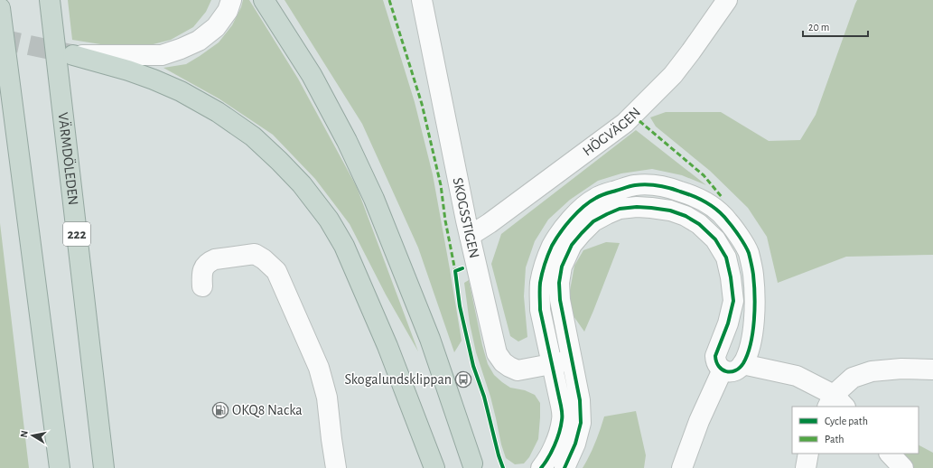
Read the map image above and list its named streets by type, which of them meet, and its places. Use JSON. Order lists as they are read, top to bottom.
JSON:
{
  "streets": {
    "highway": ["VÄRMDÖLEDEN", "222"],
    "street": ["HÖGVÄGEN", "SKOGSSTIGEN"]
  },
  "crossings": [
    ["HÖGVÄGEN", "SKOGSSTIGEN"]
  ],
  "places": {
    "bus stop": ["Skogalundsklippan"],
    "fuel station": ["OKQ8 Nacka"]
  },
  "legend": ["Cycle path", "Path"],
  "scale_bar": "20 m",
  "north": "left"
}
